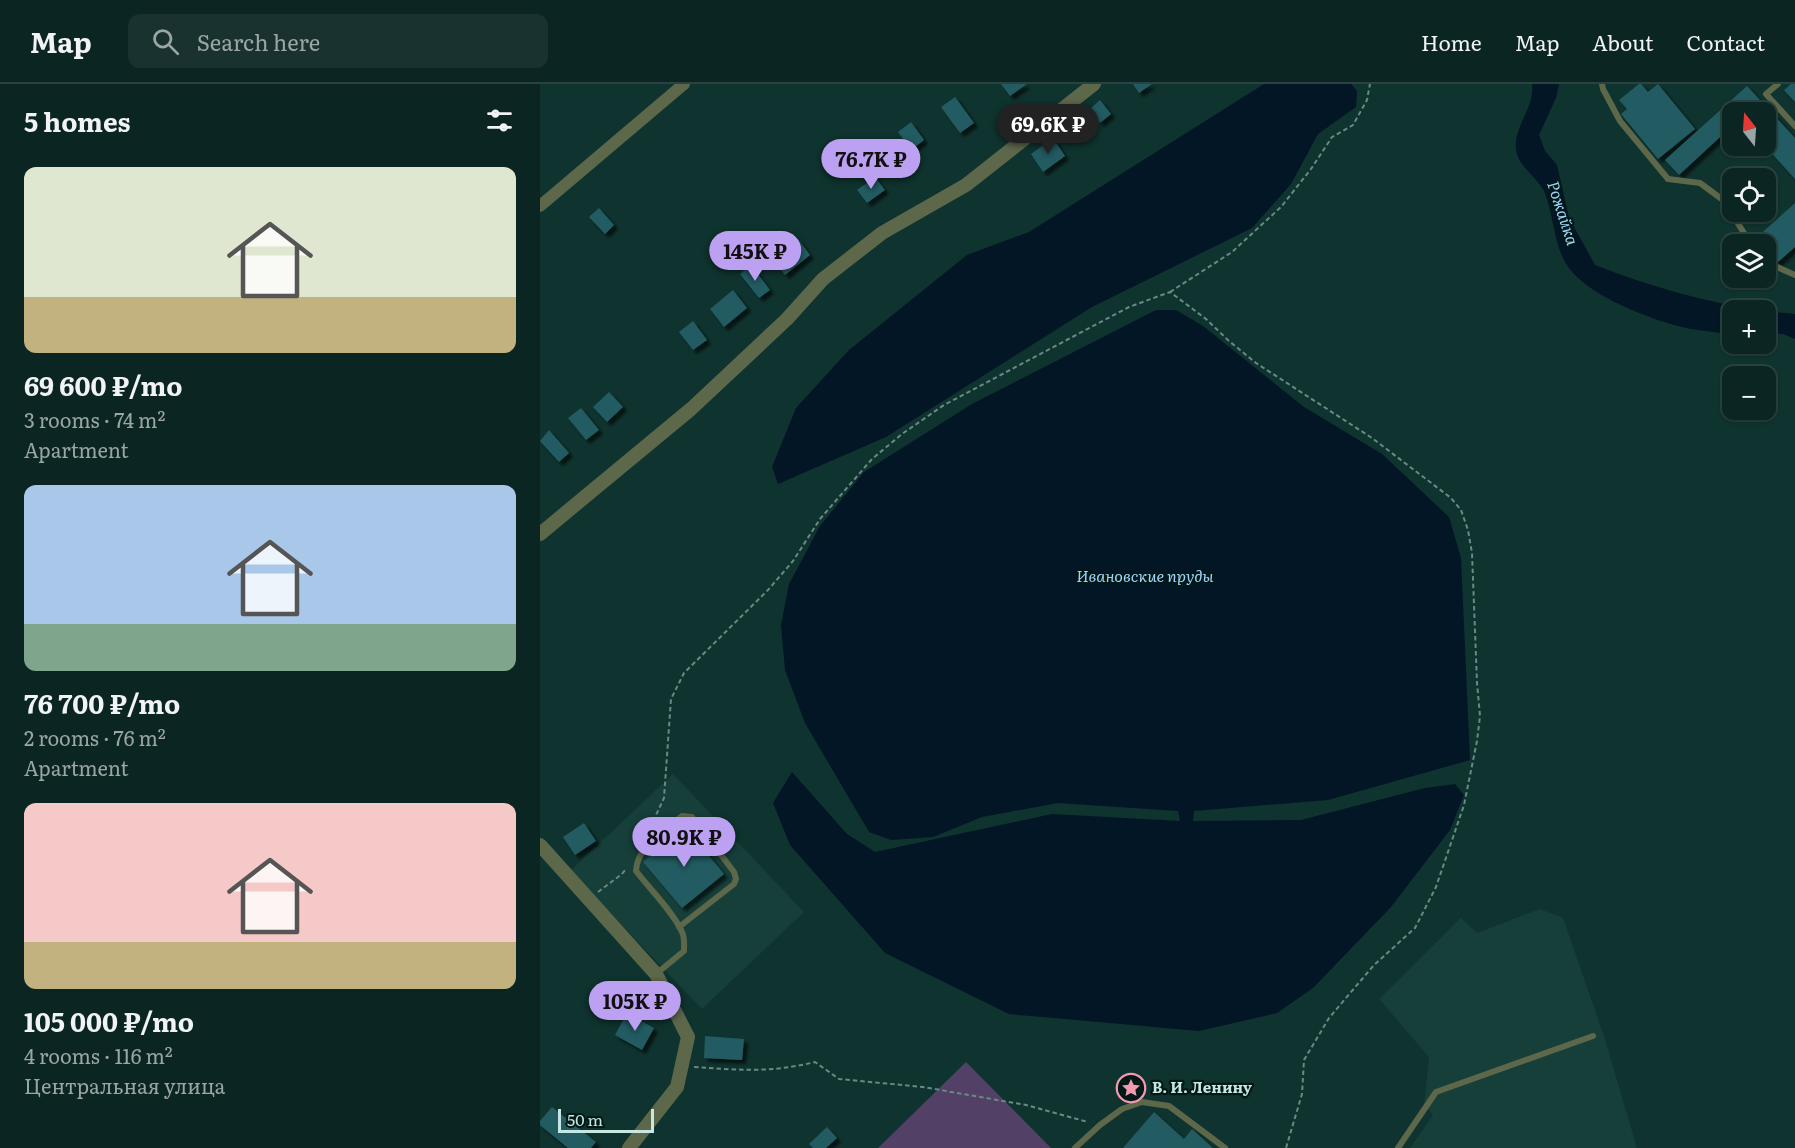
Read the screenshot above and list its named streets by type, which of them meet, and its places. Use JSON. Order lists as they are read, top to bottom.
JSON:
{
  "water": ["Рожайка", "Ивановские пруды"],
  "places": {
    "place": ["В. И. Ленину"]
  },
  "scale_bar": "50 m",
  "north": "top",
  "page": {
    "header": "Map",
    "search": "Search here",
    "nav": [
      "Home",
      "Map",
      "About",
      "Contact"
    ],
    "heading": "5 homes",
    "map_buttons": ["+", "−"],
    "price": [
      "69.6K ₽",
      "76.7K ₽",
      "145K ₽",
      "80.9K ₽",
      "105K ₽"
    ],
    "list": [
      {
        "name": "69 600 ₽/mo",
        "note": "3 rooms · 74 m² · Apartment"
      },
      {
        "name": "76 700 ₽/mo",
        "note": "2 rooms · 76 m² · Apartment"
      },
      {
        "name": "105 000 ₽/mo",
        "note": "4 rooms · 116 m² · Центральная улица"
      }
    ],
    "scale": "50 m"
  }
}
